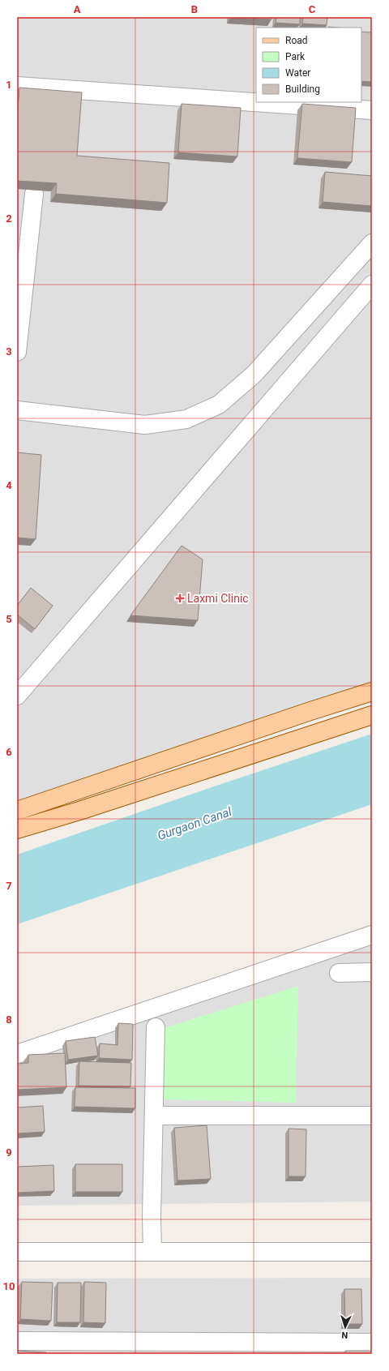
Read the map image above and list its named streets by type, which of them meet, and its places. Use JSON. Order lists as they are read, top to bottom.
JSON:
{
  "water": ["Gurgaon Canal"],
  "places": {
    "health": ["Laxmi Clinic"]
  },
  "legend": [
    "Road",
    "Park",
    "Water",
    "Building"
  ],
  "north": "bottom",
  "grid": {
    "columns": ["A", "B", "C"],
    "rows": [
      "1",
      "2",
      "3",
      "4",
      "5",
      "6",
      "7",
      "8",
      "9",
      "10"
    ]
  }
}
